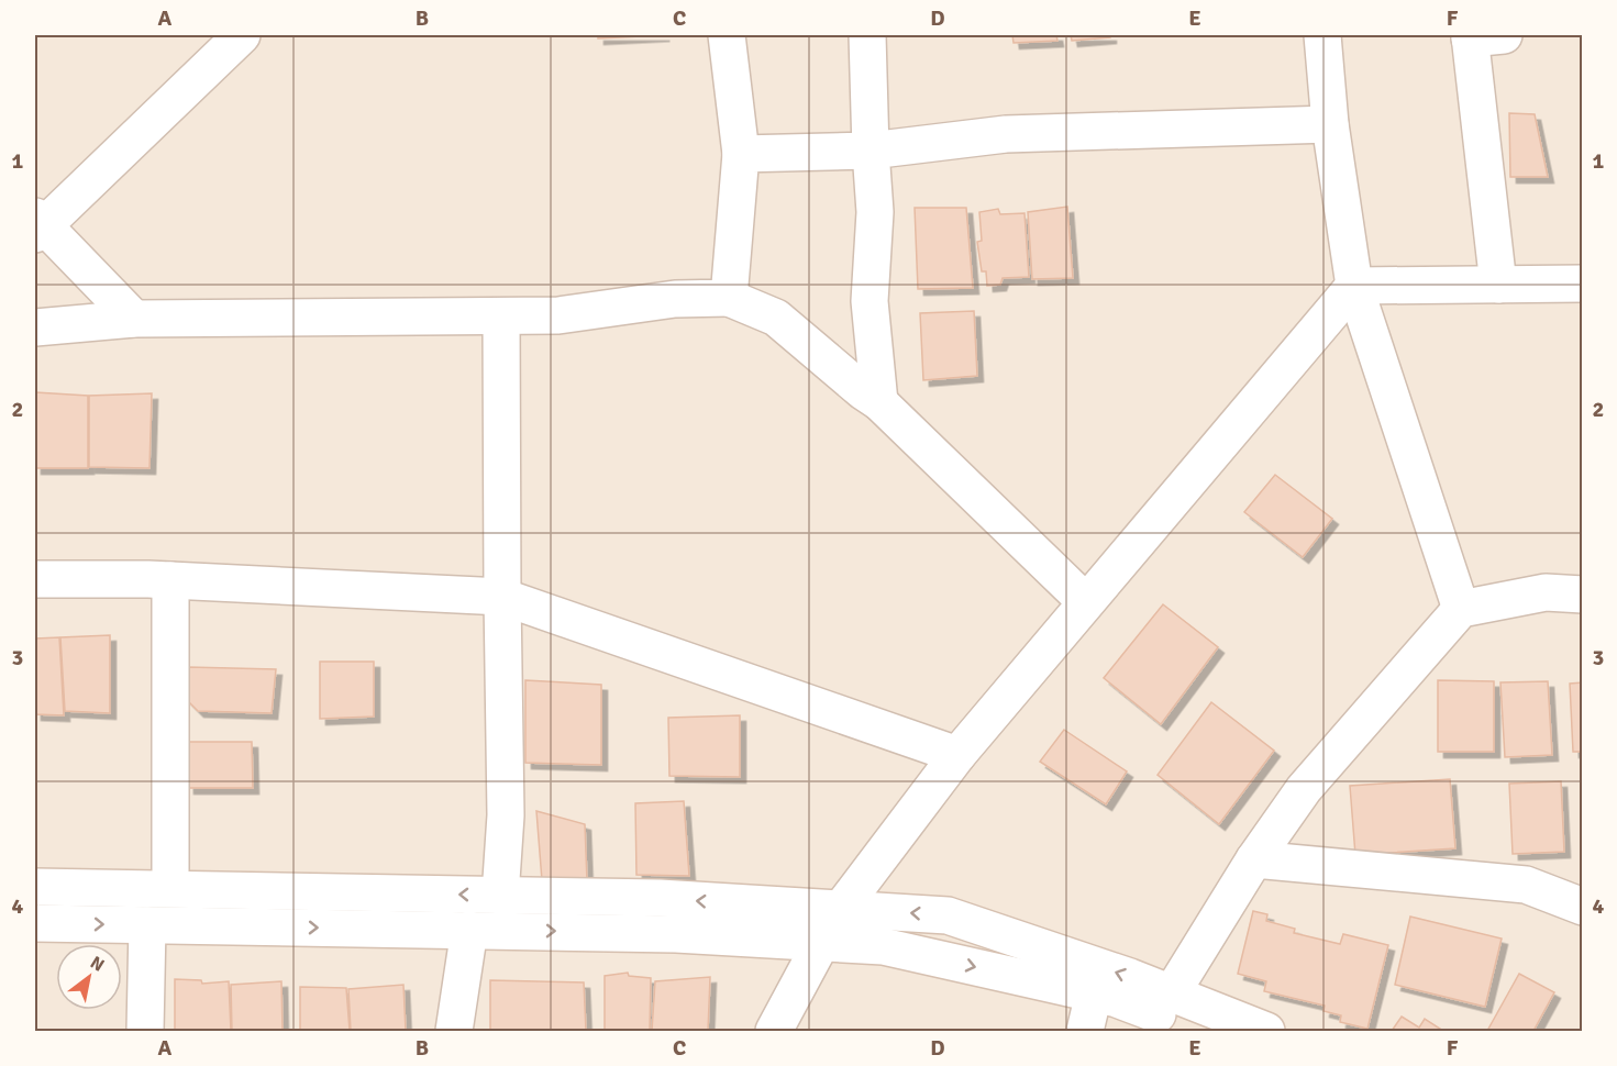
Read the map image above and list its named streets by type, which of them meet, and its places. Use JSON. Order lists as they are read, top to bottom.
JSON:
{
  "north": "top right",
  "grid": {
    "columns": [
      "A",
      "B",
      "C",
      "D",
      "E",
      "F"
    ],
    "rows": [
      "1",
      "2",
      "3",
      "4"
    ]
  }
}
